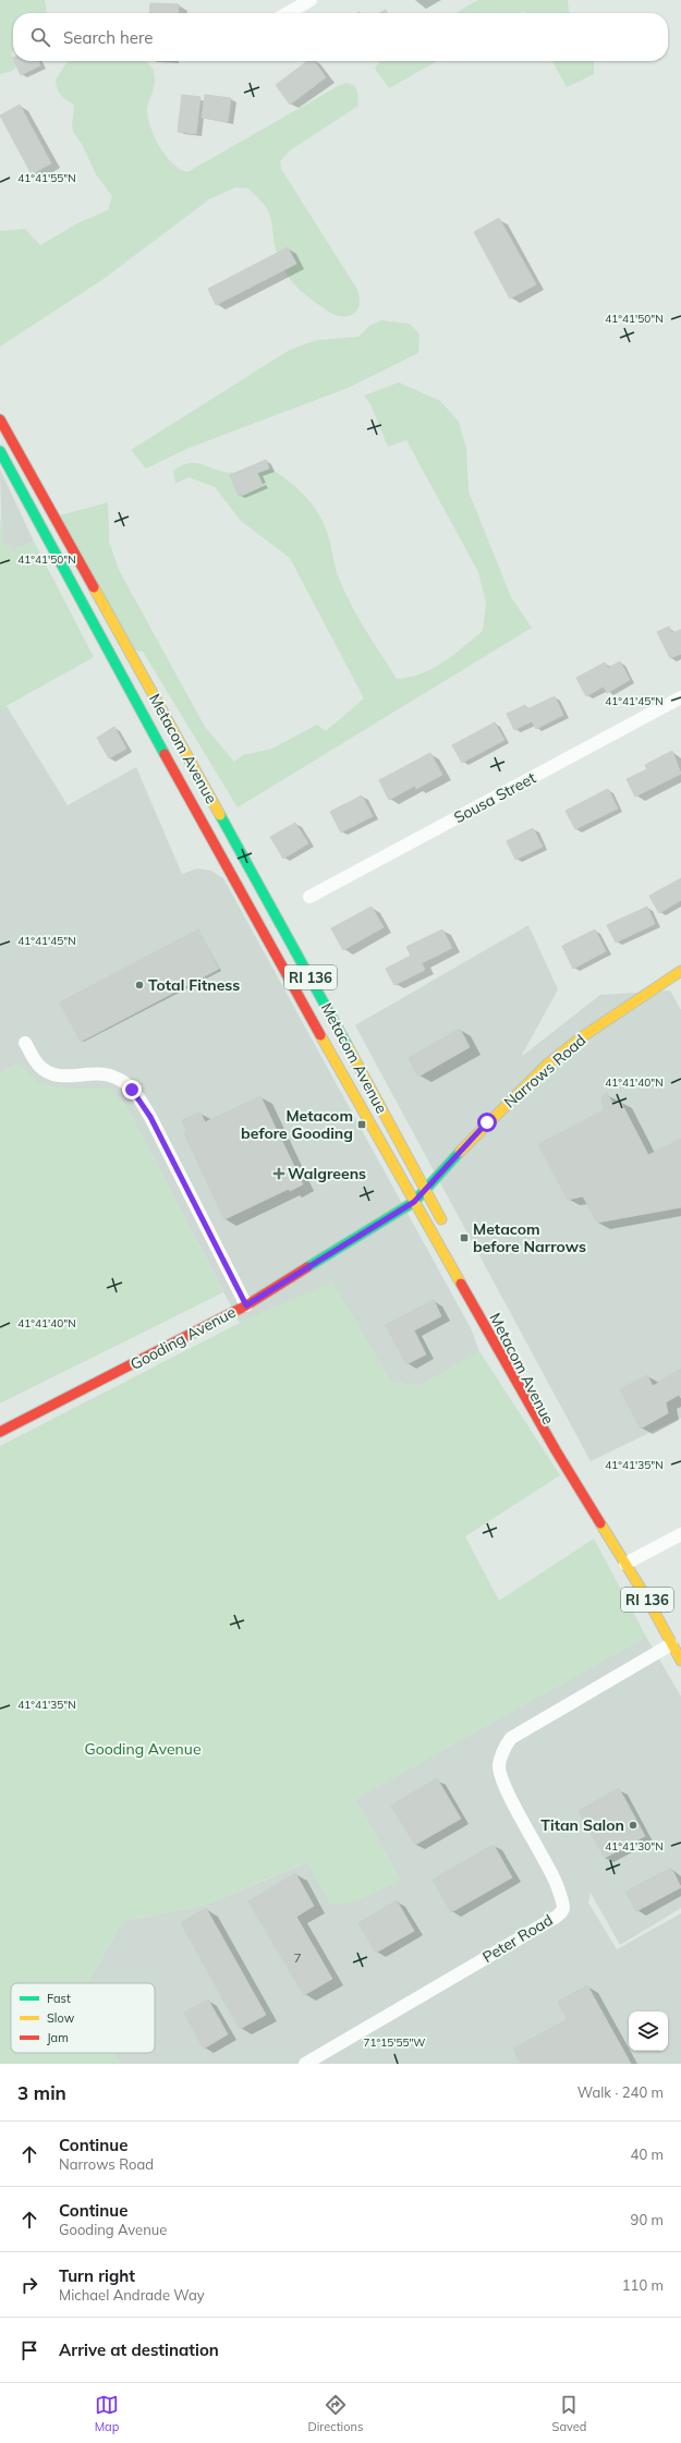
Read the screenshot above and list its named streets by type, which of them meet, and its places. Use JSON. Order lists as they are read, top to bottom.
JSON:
{
  "streets": {
    "main road": [
      "Metacom Avenue",
      "RI 136",
      "Narrows Road",
      "Gooding Avenue"
    ],
    "street": ["Sousa Street", "Peter Road"]
  },
  "crossings": [
    ["Metacom Avenue", "Narrows Road"],
    ["Metacom Avenue", "Gooding Avenue"],
    ["Metacom Avenue", "Peter Road"],
    ["Narrows Road", "Gooding Avenue"]
  ],
  "parks": ["Gooding Avenue"],
  "places": {
    "other": ["Total Fitness", "Titan Salon"],
    "transit": ["Metacom before Gooding", "Metacom before Narrows"],
    "health": ["Walgreens"]
  },
  "house_numbers": ["7"],
  "legend": ["Fast", "Slow", "Jam"],
  "page": {
    "search": "Search here",
    "heading": ["3 min", "Walk · 240 m"],
    "list": [
      ["Continue", "Narrows Road", "40 m"],
      ["Continue", "Gooding Avenue", "90 m"],
      ["Turn right", "Michael Andrade Way", "110 m"],
      "Arrive at destination"
    ],
    "nav": ["Map", "Directions", "Saved"]
  },
  "coordinates": [
    "41°41'55\"N",
    "41°41'50\"N",
    "41°41'45\"N",
    "41°41'40\"N",
    "41°41'35\"N",
    "41°41'30\"N",
    "71°15'55\"W"
  ]
}
